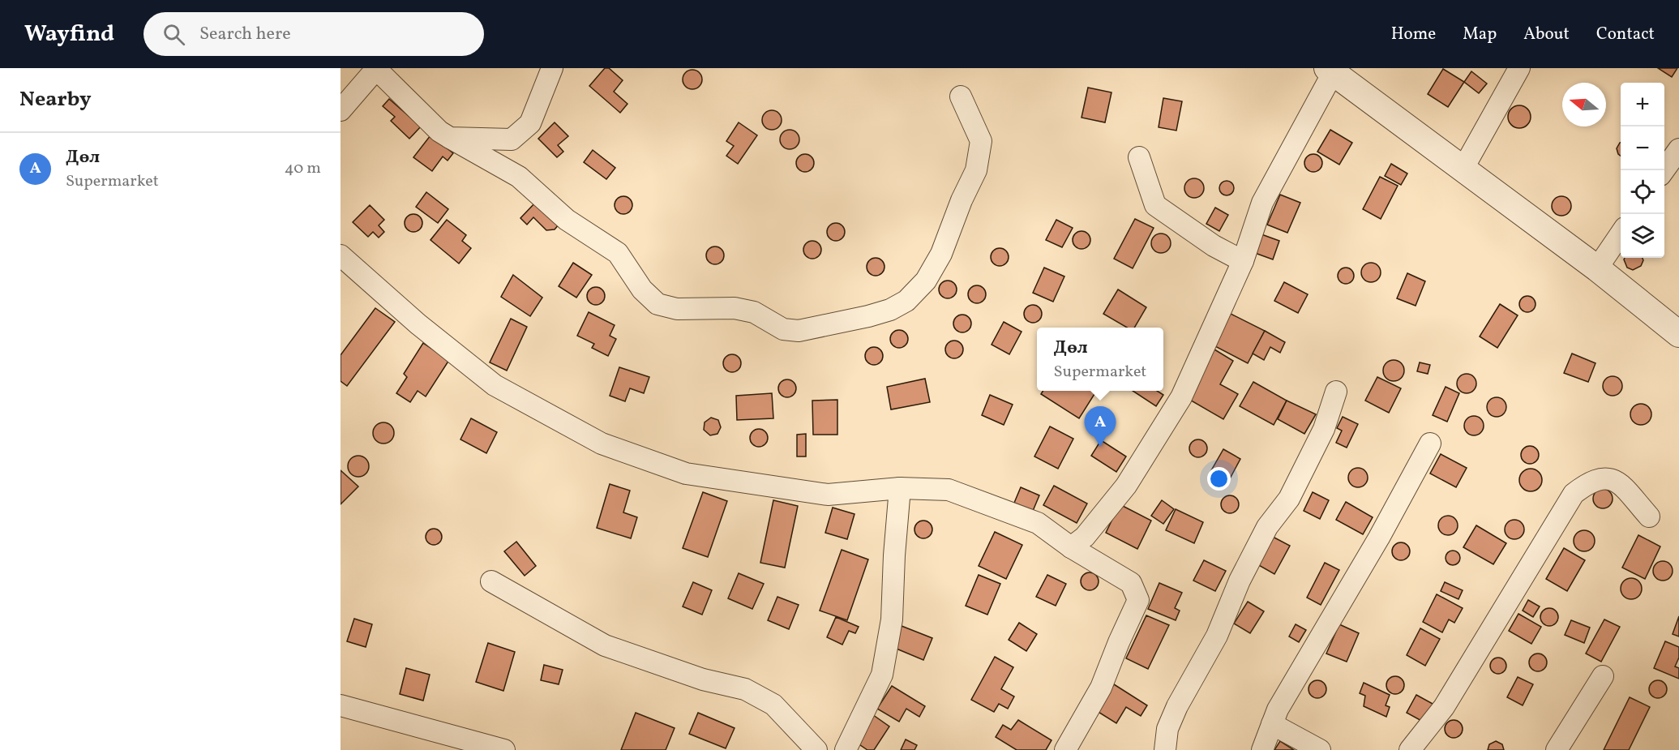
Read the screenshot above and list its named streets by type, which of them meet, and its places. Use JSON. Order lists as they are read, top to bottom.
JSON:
{
  "north": "left",
  "page": {
    "header": "Wayfind",
    "search": "Search here",
    "nav": [
      "Home",
      "Map",
      "About",
      "Contact"
    ],
    "heading": "Nearby",
    "map_buttons": ["+", "−"],
    "list": [
      {
        "mark": "A",
        "name": "Дөл",
        "note": "Supermarket",
        "value": "40 m"
      }
    ],
    "popup": ["Дөл", "Supermarket"],
    "pins": "A"
  }
}
